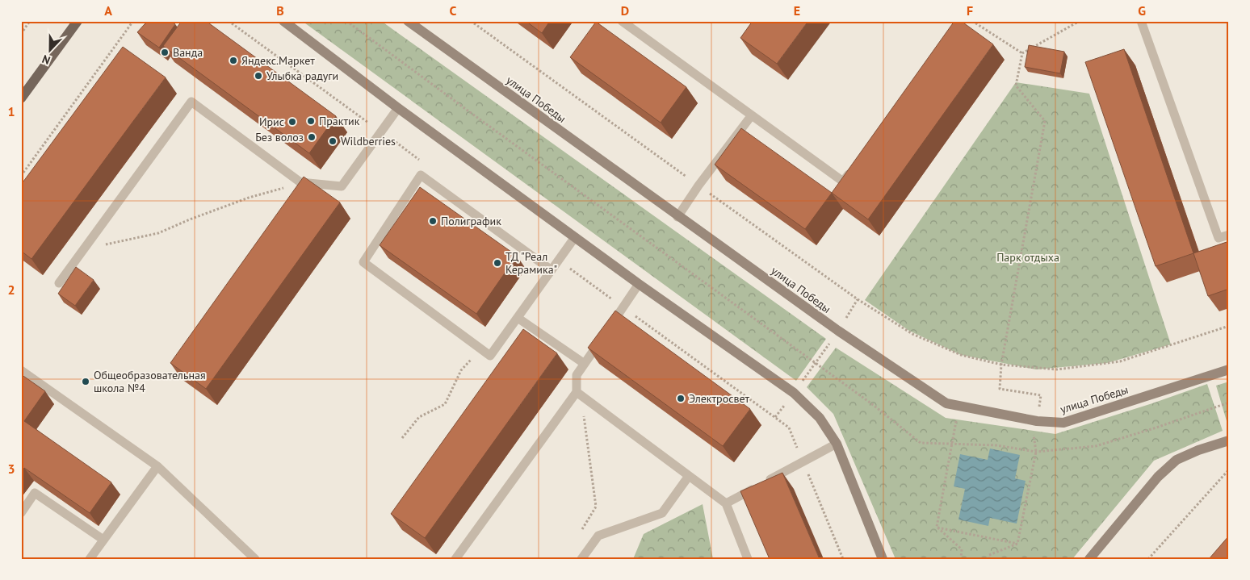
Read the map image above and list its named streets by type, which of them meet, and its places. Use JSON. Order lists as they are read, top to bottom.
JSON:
{
  "streets": {
    "street": ["улица Победы"]
  },
  "parks": ["Парк отдыха"],
  "places": [
    "Ванда",
    "Яндекс.Маркет",
    "Улыбка радуги",
    "Практик",
    "Ирис",
    "Без волоз",
    "Wildberries",
    "Полиграфик",
    "ТД \"Реал Керамика\"",
    "Общеобразовательная школа №4",
    "Электросвет"
  ],
  "north": "bottom",
  "grid": {
    "columns": [
      "A",
      "B",
      "C",
      "D",
      "E",
      "F",
      "G"
    ],
    "rows": ["1", "2", "3"]
  }
}
